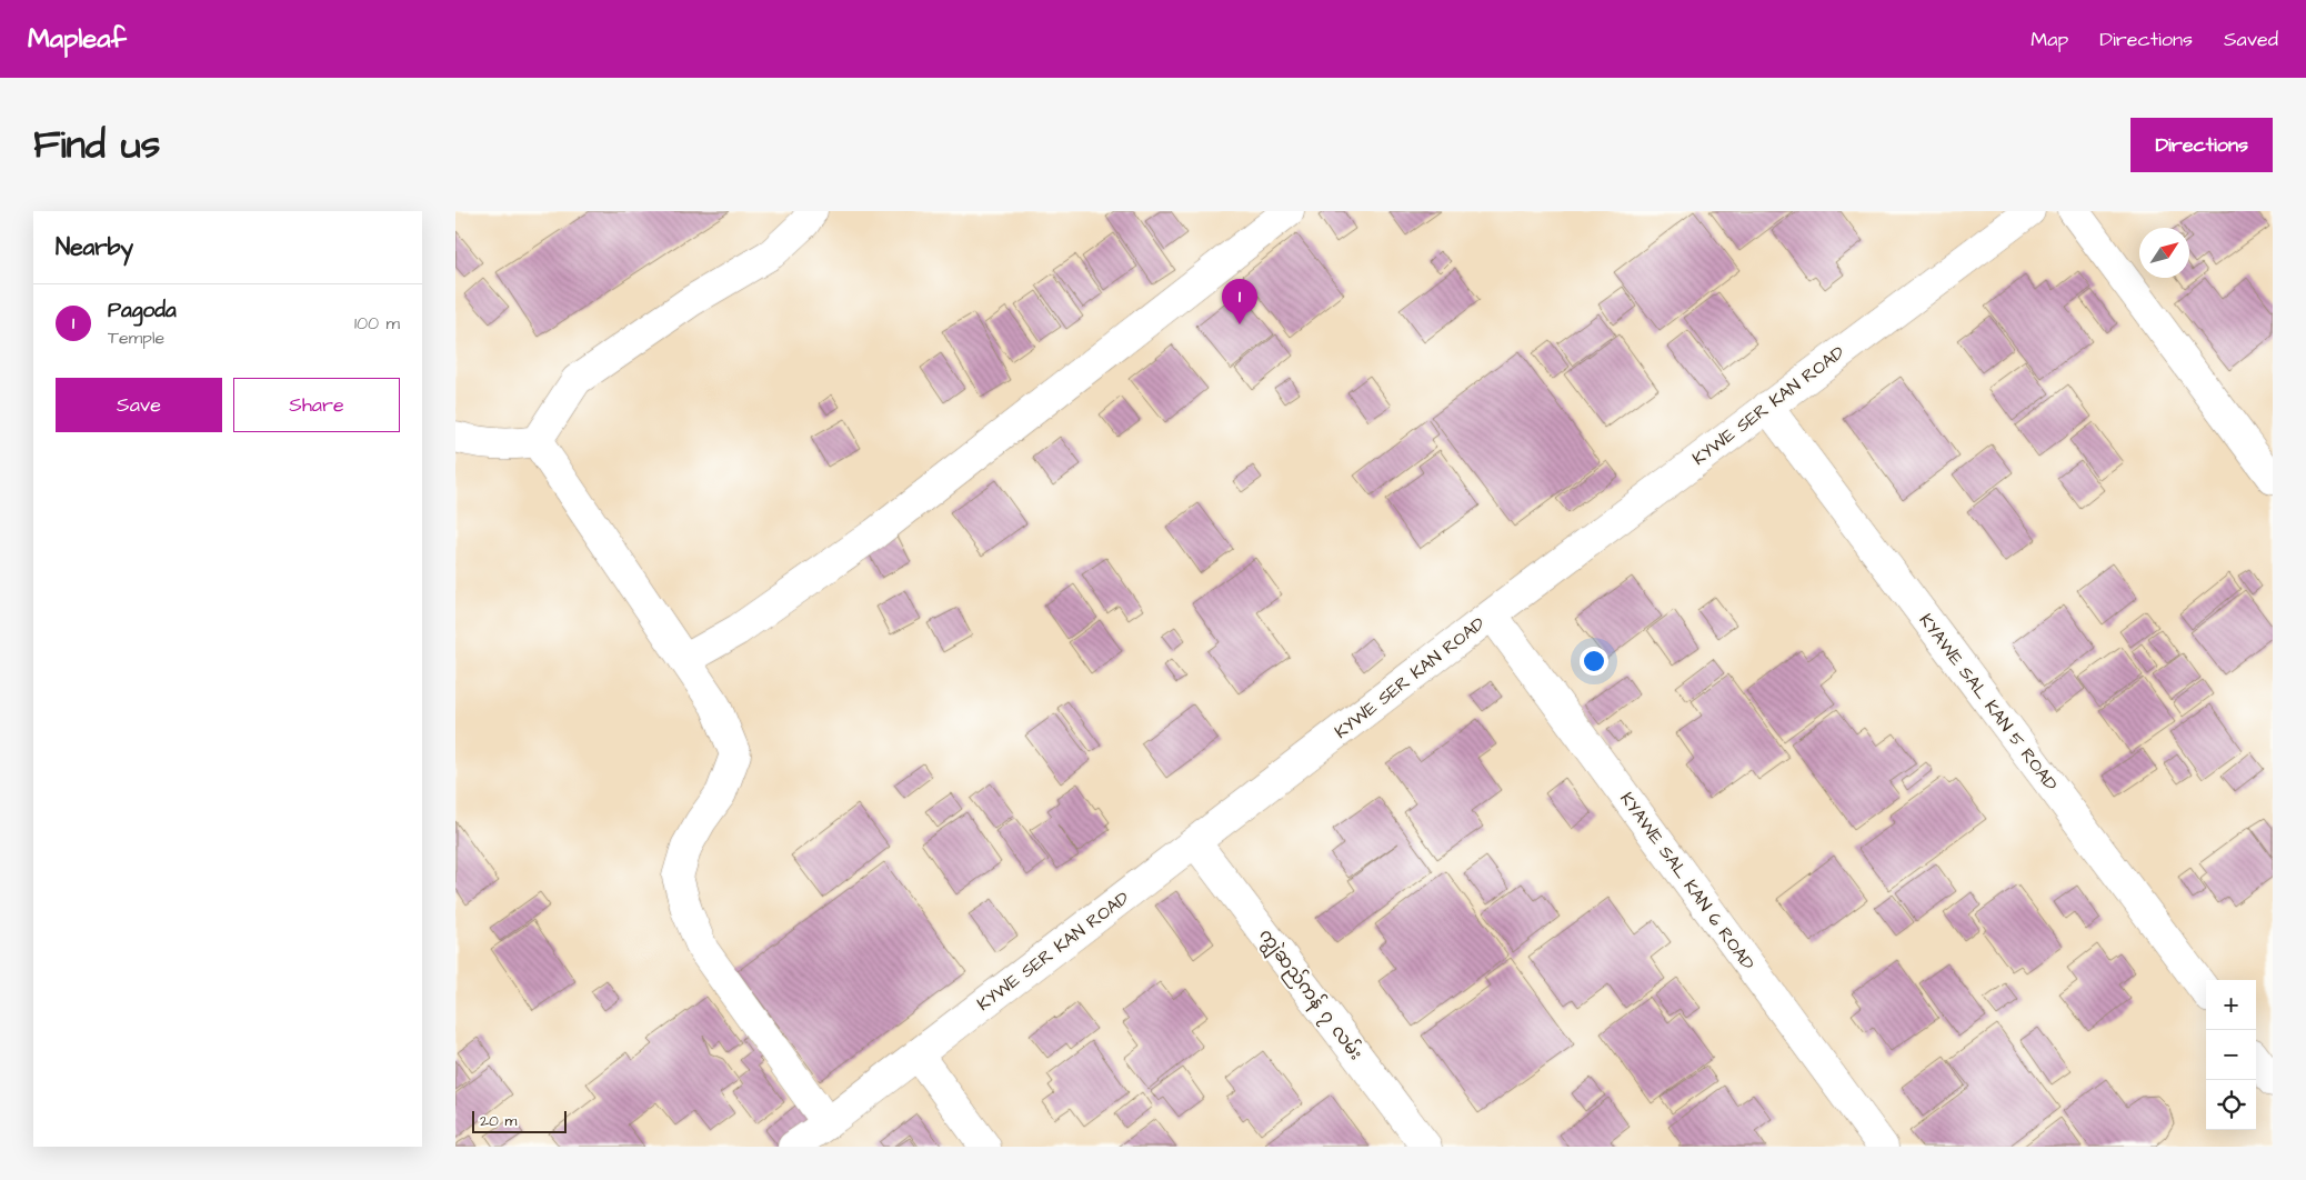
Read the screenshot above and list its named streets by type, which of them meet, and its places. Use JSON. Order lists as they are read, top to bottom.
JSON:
{
  "streets": {
    "street": [
      "KYWE SER KAN ROAD",
      "KYAWE SAL KAN 5 ROAD",
      "KYAWE SAL KAN 6 ROAD",
      "ကျွဲဆည်ကန် ၇ လမ်း"
    ]
  },
  "crossings": [
    ["KYWE SER KAN ROAD", "KYAWE SAL KAN 5 ROAD"],
    ["KYWE SER KAN ROAD", "KYAWE SAL KAN 6 ROAD"],
    ["KYWE SER KAN ROAD", "ကျွဲဆည်ကန် ၇ လမ်း"]
  ],
  "scale_bar": "20 m",
  "north": "top right",
  "page": {
    "header": "Mapleaf",
    "nav": ["Map", "Directions", "Saved"],
    "title": "Find us",
    "buttons": [
      "Directions",
      ["Save", "Share"]
    ],
    "heading": "Nearby",
    "pins": "1",
    "list": [
      {
        "mark": "1",
        "name": "Pagoda",
        "note": "Temple",
        "value": "100 m"
      }
    ],
    "map_buttons": ["+", "−"],
    "scale": "20 m"
  }
}
